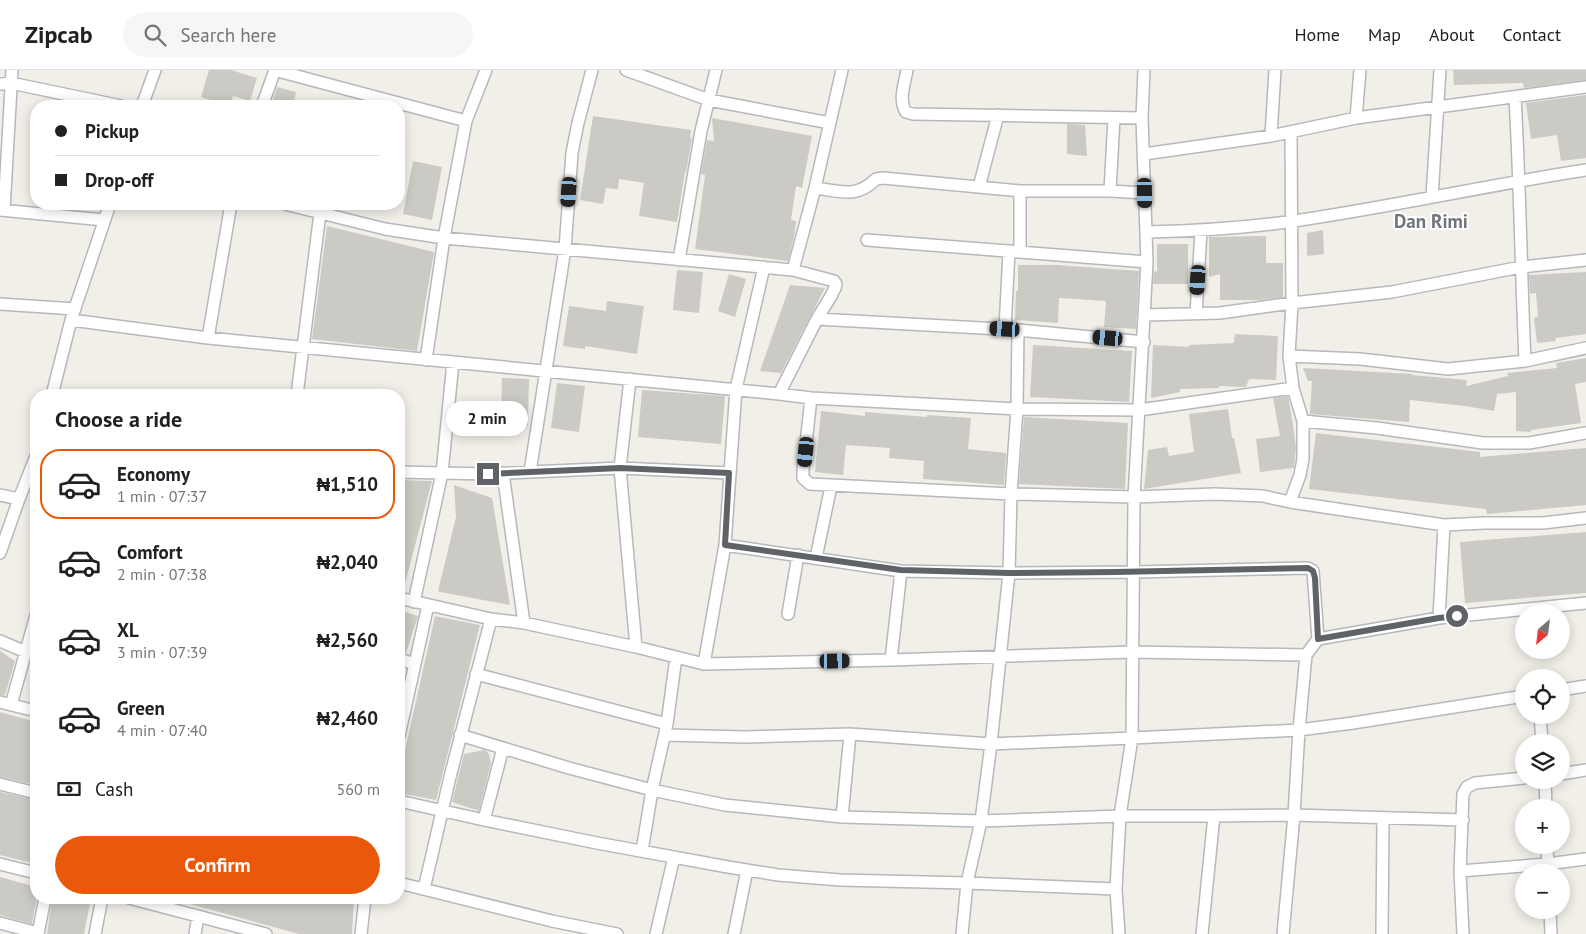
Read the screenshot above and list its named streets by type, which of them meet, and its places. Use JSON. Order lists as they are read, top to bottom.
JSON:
{
  "districts": ["Dan Rimi"],
  "north": "bottom left",
  "page": {
    "header": "Zipcab",
    "search": "Search here",
    "nav": [
      "Home",
      "Map",
      "About",
      "Contact"
    ],
    "banner": ["Pickup", "Drop-off"],
    "heading": "Choose a ride",
    "bubble": "2 min",
    "list": [
      {
        "name": "Economy",
        "note": "1 min · 07:37",
        "value": "₦1,510"
      },
      {
        "name": "Comfort",
        "note": "2 min · 07:38",
        "value": "₦2,040"
      },
      {
        "name": "XL",
        "note": "3 min · 07:39",
        "value": "₦2,560"
      },
      {
        "name": "Green",
        "note": "4 min · 07:40",
        "value": "₦2,460"
      }
    ],
    "map_buttons": ["+", "−"],
    "pay": ["Cash", "560 m"],
    "buttons": "Confirm"
  }
}
